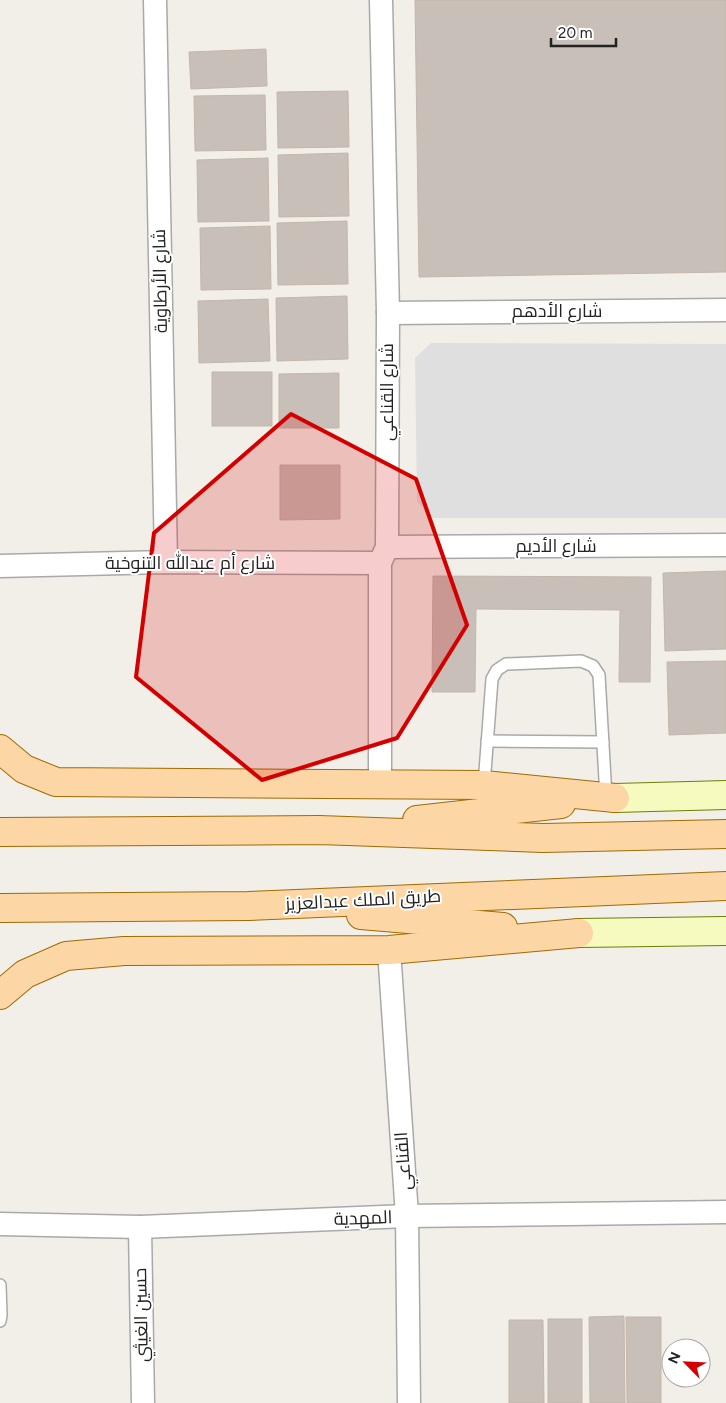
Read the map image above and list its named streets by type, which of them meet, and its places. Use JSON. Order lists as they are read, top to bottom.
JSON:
{
  "streets": {
    "main road": ["طريق الملك عبدالعزيز"],
    "street": [
      "شارع الأرطاوية",
      "شارع الأدهم",
      "شارع القناعي",
      "شارع الأديم",
      "شارع أم عبدالله التنوخية",
      "القناعي",
      "المهدية",
      "حسين الغيثي"
    ]
  },
  "crossings": [
    ["شارع الأرطاوية", "شارع أم عبدالله التنوخية"],
    ["شارع الأدهم", "شارع القناعي"],
    ["شارع القناعي", "شارع الأديم"],
    ["شارع القناعي", "شارع أم عبدالله التنوخية"],
    ["شارع الأديم", "شارع أم عبدالله التنوخية"],
    ["القناعي", "المهدية"],
    ["المهدية", "حسين الغيثي"]
  ],
  "scale_bar": "20 m",
  "north": "top left"
}
